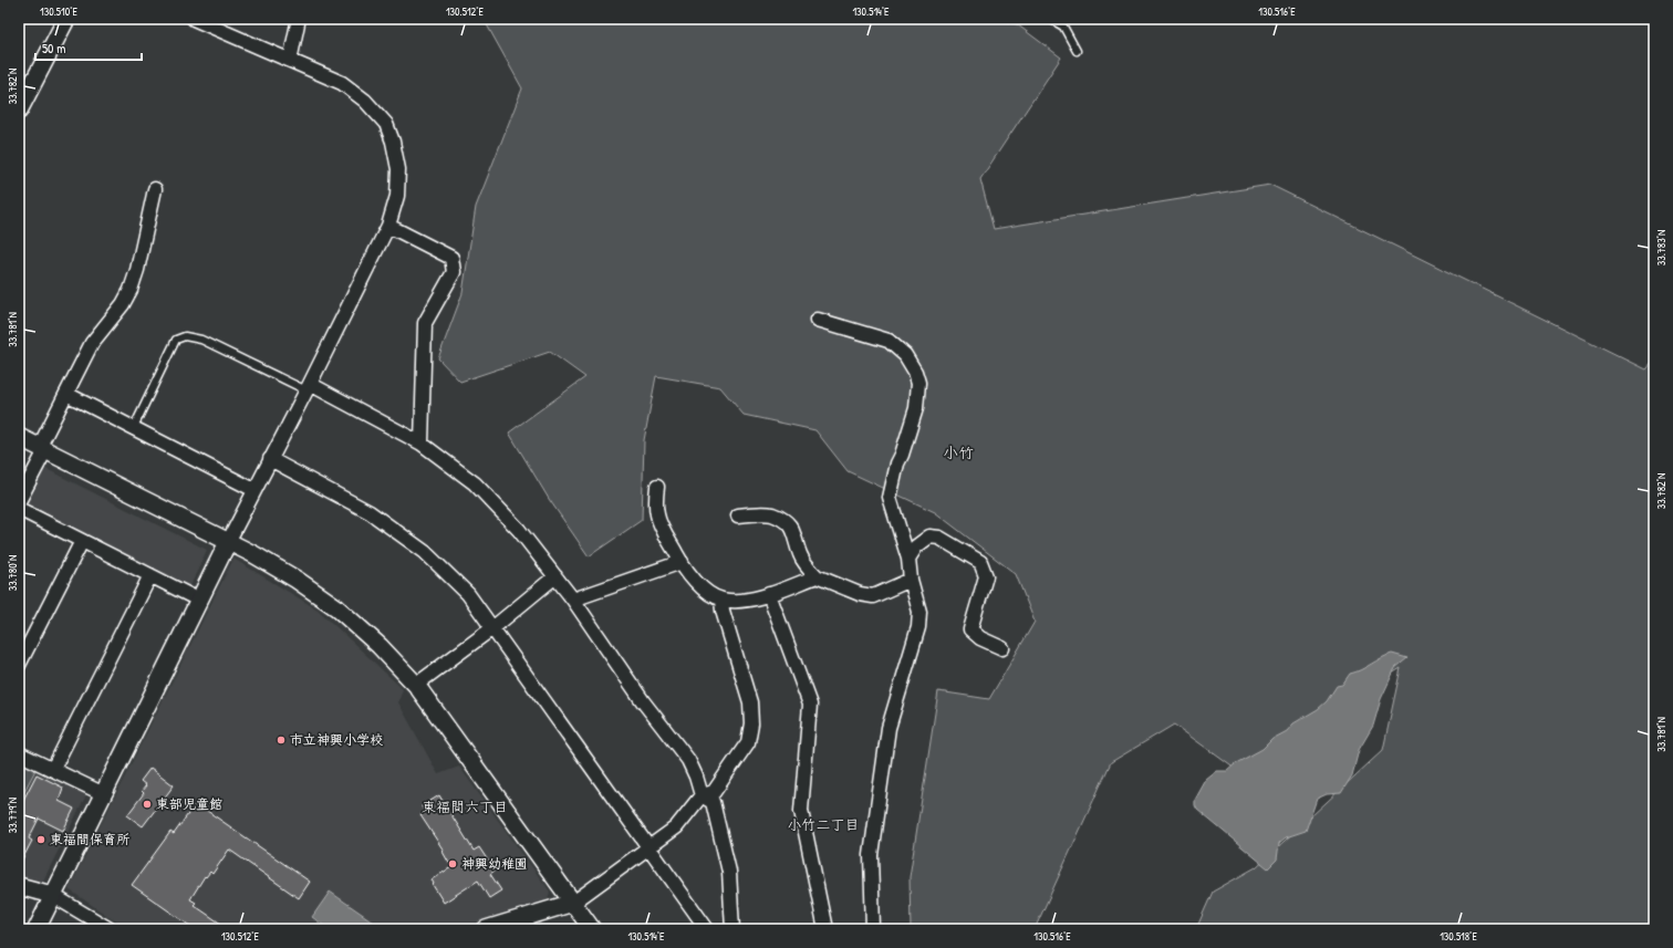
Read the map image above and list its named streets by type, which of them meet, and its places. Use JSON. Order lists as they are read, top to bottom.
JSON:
{
  "districts": ["小竹", "東福間六丁目", "小竹二丁目"],
  "places": [
    "市立神興小学校",
    "東部児童館",
    "東福間保育所",
    "神興幼稚園"
  ],
  "scale_bar": "50 m",
  "coordinates": [
    "130.510°E",
    "130.512°E",
    "130.514°E",
    "130.516°E",
    "33.782°N",
    "33.783°N",
    "33.781°N",
    "33.780°N",
    "33.779°N",
    "130.518°E"
  ]
}
